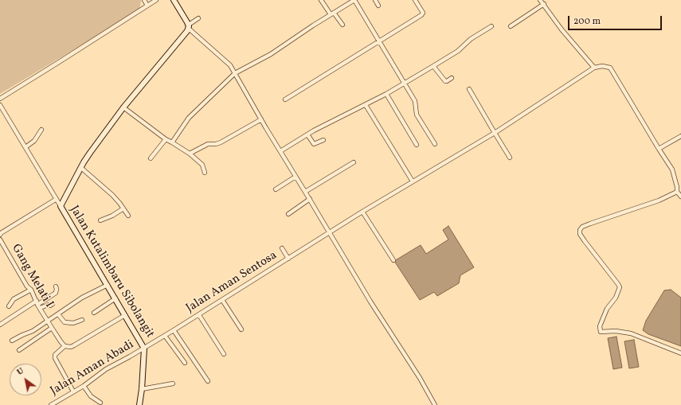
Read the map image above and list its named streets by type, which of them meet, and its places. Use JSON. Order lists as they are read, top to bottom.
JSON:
{
  "streets": {
    "street": [
      "Jalan Kutalimbaru Sibolangit",
      "Gang Melati I",
      "Jalan Aman Sentosa",
      "Jalan Aman Abadi"
    ]
  },
  "crossings": [
    ["Jalan Kutalimbaru Sibolangit", "Jalan Aman Sentosa"],
    ["Jalan Kutalimbaru Sibolangit", "Jalan Aman Abadi"],
    ["Jalan Aman Sentosa", "Jalan Aman Abadi"]
  ],
  "scale_bar": "200 m",
  "north": "top left"
}
